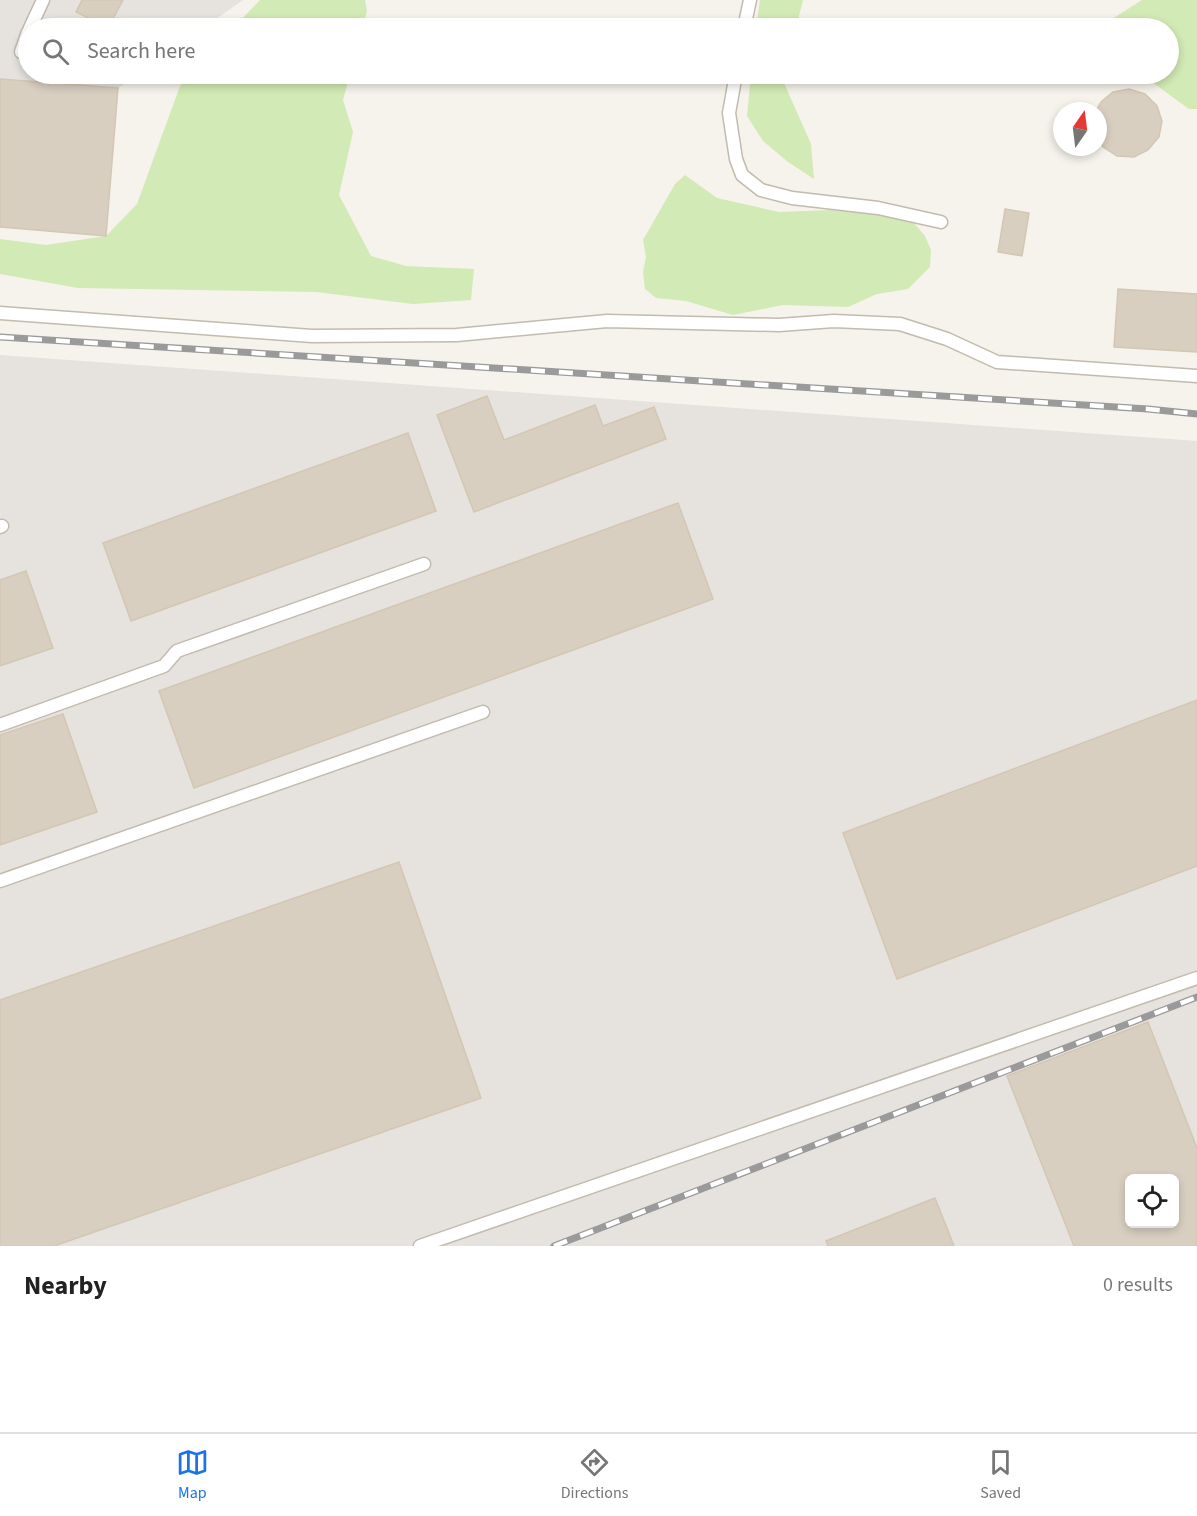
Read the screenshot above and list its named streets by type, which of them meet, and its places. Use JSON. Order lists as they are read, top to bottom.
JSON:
{
  "north": "top",
  "page": {
    "search": "Search here",
    "heading": ["Nearby", "0 results"],
    "nav": ["Map", "Directions", "Saved"]
  }
}
